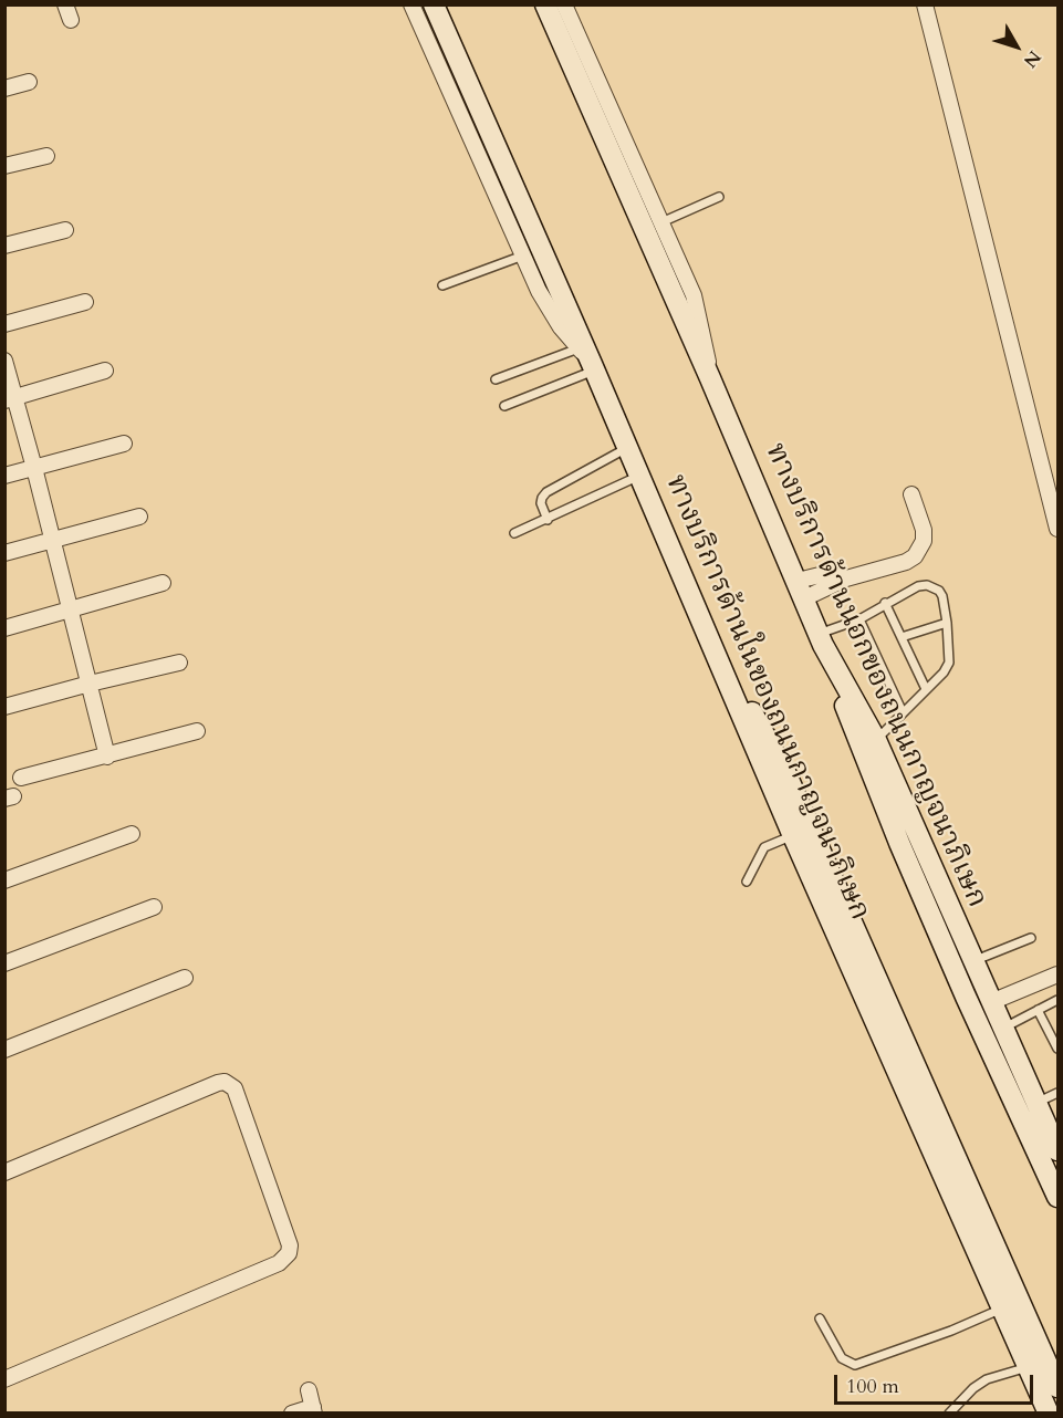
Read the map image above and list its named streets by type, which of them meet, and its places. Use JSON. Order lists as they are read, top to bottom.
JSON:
{
  "streets": {
    "main road": ["ทางบริการด้านนอกของถนนกาญจนาภิเษก", "ทางบริการด้านในของถนนกาญจนาภิเษก"]
  },
  "scale_bar": "100 m",
  "north": "bottom right"
}
